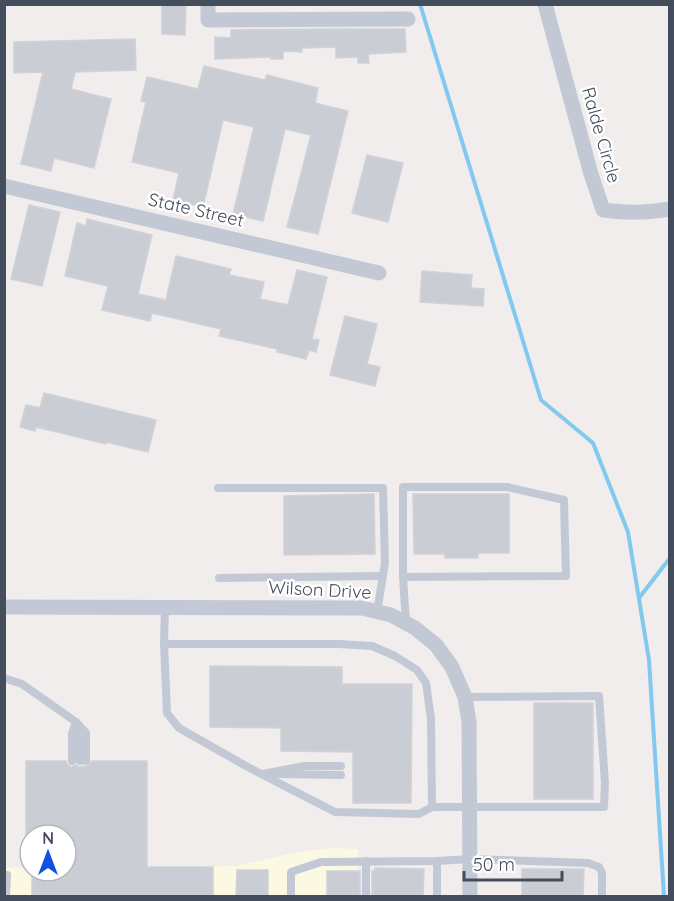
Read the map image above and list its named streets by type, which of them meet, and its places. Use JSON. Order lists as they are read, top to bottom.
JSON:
{
  "streets": {
    "street": ["Ralde Circle", "State Street", "Wilson Drive"]
  },
  "scale_bar": "50 m",
  "north": "top"
}
